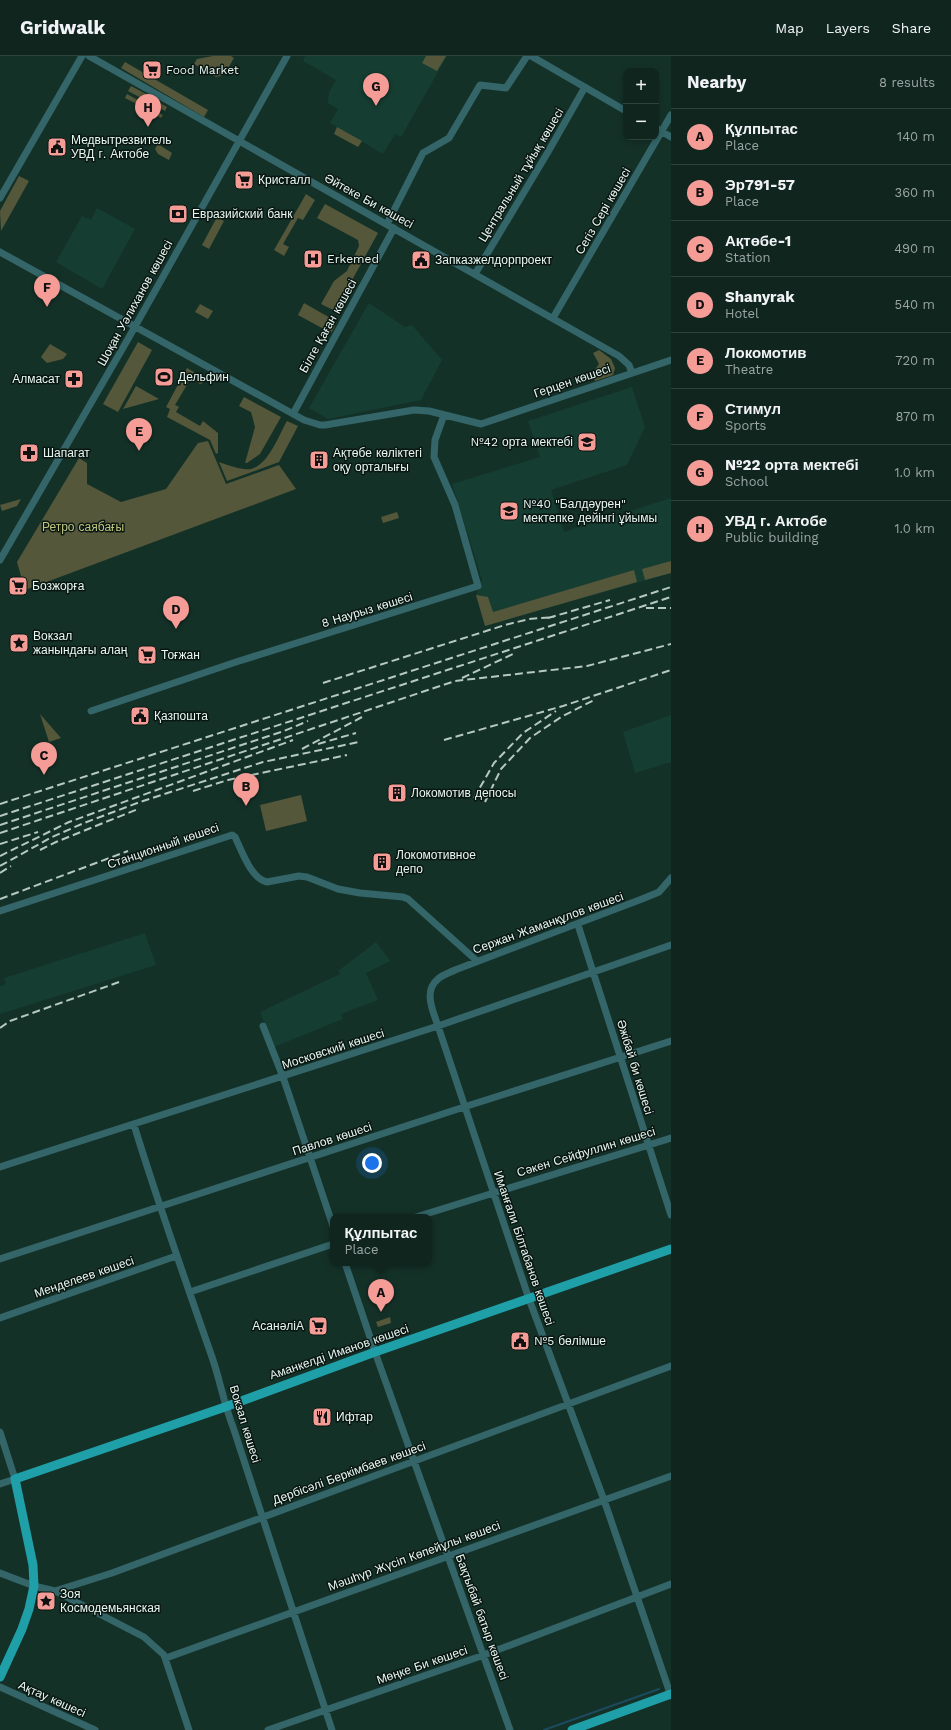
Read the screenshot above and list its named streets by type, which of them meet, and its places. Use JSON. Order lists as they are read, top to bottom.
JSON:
{
  "streets": {
    "main road": ["Аманкелді Иманов көшесі"],
    "street": [
      "Центральный тұйық көшесі",
      "Әйтеке Би көшесі",
      "Сегіз Сері көшесі",
      "Шоқан Уәлиханов көшесі",
      "Білге Қаған көшесі",
      "Герцен көшесі",
      "8 Наурыз көшесі",
      "Станционный көшесі",
      "Сержан Жаманқұлов көшесі",
      "Московский көшесі",
      "Әжібай би көшесі",
      "Павлов көшесі",
      "Сәкен Сейфуллин көшесі",
      "Иманғали Білтабанов көшесі",
      "Менделеев көшесі",
      "Вокзал көшесі",
      "Дербісәлі Беркімбаев көшесі",
      "Мәшһүр Жүсіп Көпейұлы көшесі",
      "Бақтыбай батыр көшесі",
      "Мөңке Би көшесі",
      "Ақтау көшесі"
    ]
  },
  "crossings": [
    ["Центральный тұйық көшесі", "Әйтеке Би көшесі"],
    ["Әйтеке Би көшесі", "Сегіз Сері көшесі"],
    ["Әйтеке Би көшесі", "Шоқан Уәлиханов көшесі"],
    ["Әйтеке Би көшесі", "Білге Қаған көшесі"],
    ["Әйтеке Би көшесі", "Герцен көшесі"],
    ["Герцен көшесі", "8 Наурыз көшесі"],
    ["Станционный көшесі", "Сержан Жаманқұлов көшесі"],
    ["Сержан Жаманқұлов көшесі", "Әжібай би көшесі"],
    ["Сержан Жаманқұлов көшесі", "Иманғали Білтабанов көшесі"],
    ["Московский көшесі", "Әжібай би көшесі"],
    ["Московский көшесі", "Иманғали Білтабанов көшесі"],
    ["Московский көшесі", "Вокзал көшесі"],
    ["Әжібай би көшесі", "Павлов көшесі"],
    ["Әжібай би көшесі", "Сәкен Сейфуллин көшесі"],
    ["Павлов көшесі", "Иманғали Білтабанов көшесі"],
    ["Павлов көшесі", "Вокзал көшесі"],
    ["Сәкен Сейфуллин көшесі", "Иманғали Білтабанов көшесі"],
    ["Иманғали Білтабанов көшесі", "Аманкелді Иманов көшесі"],
    ["Иманғали Білтабанов көшесі", "Дербісәлі Беркімбаев көшесі"],
    ["Иманғали Білтабанов көшесі", "Мәшһүр Жүсіп Көпейұлы көшесі"],
    ["Иманғали Білтабанов көшесі", "Мөңке Би көшесі"],
    ["Менделеев көшесі", "Вокзал көшесі"],
    ["Аманкелді Иманов көшесі", "Вокзал көшесі"],
    ["Аманкелді Иманов көшесі", "Бақтыбай батыр көшесі"],
    ["Вокзал көшесі", "Дербісәлі Беркімбаев көшесі"],
    ["Вокзал көшесі", "Мәшһүр Жүсіп Көпейұлы көшесі"],
    ["Вокзал көшесі", "Мөңке Би көшесі"],
    ["Дербісәлі Беркімбаев көшесі", "Бақтыбай батыр көшесі"],
    ["Мәшһүр Жүсіп Көпейұлы көшесі", "Бақтыбай батыр көшесі"],
    ["Бақтыбай батыр көшесі", "Мөңке Би көшесі"]
  ],
  "parks": ["Ретро саябағы"],
  "places": {
    "supermarket": [
      "Food Market",
      "Кристалл",
      "Бозжорға",
      "Тоғжан",
      "АсанәліА"
    ],
    "public building": [
      "Медвытрезвитель УВД г. Актобе",
      "Запказжелдорпроект",
      "Қазпошта",
      "№5 бөлімше"
    ],
    "bank": ["Евразийский банк"],
    "hospital": ["Erkemed"],
    "sports": ["Дельфин"],
    "pharmacy": ["Алмасат", "Шапагат"],
    "school or university": ["№42 орта мектебі", "№40 \"Балдәурен\" мектепке дейінгі ұйымы"],
    "building": ["Ақтөбе көліктегі оқу орталығы", "Локомотив депосы", "Локомотивное депо"],
    "place": ["Вокзал жанындағы алаң", "Зоя Космодемьянская"],
    "restaurant": ["Ифтар"]
  },
  "page": {
    "header": "Gridwalk",
    "nav": ["Map", "Layers", "Share"],
    "heading": ["Nearby", "8 results"],
    "map_buttons": ["+", "−"],
    "pins": [
      "G",
      "H",
      "F",
      "E",
      "D",
      "C",
      "B",
      "A"
    ],
    "list": [
      {
        "mark": "A",
        "name": "Құлпытас",
        "note": "Place",
        "value": "140 m"
      },
      {
        "mark": "B",
        "name": "Эр791-57",
        "note": "Place",
        "value": "360 m"
      },
      {
        "mark": "C",
        "name": "Ақтөбе-1",
        "note": "Station",
        "value": "490 m"
      },
      {
        "mark": "D",
        "name": "Shanyrak",
        "note": "Hotel",
        "value": "540 m"
      },
      {
        "mark": "E",
        "name": "Локомотив",
        "note": "Theatre",
        "value": "720 m"
      },
      {
        "mark": "F",
        "name": "Стимул",
        "note": "Sports",
        "value": "870 m"
      },
      {
        "mark": "G",
        "name": "№22 орта мектебі",
        "note": "School",
        "value": "1.0 km"
      },
      {
        "mark": "H",
        "name": "УВД г. Актобе",
        "note": "Public building",
        "value": "1.0 km"
      }
    ],
    "popup": ["Құлпытас", "Place"]
  }
}
